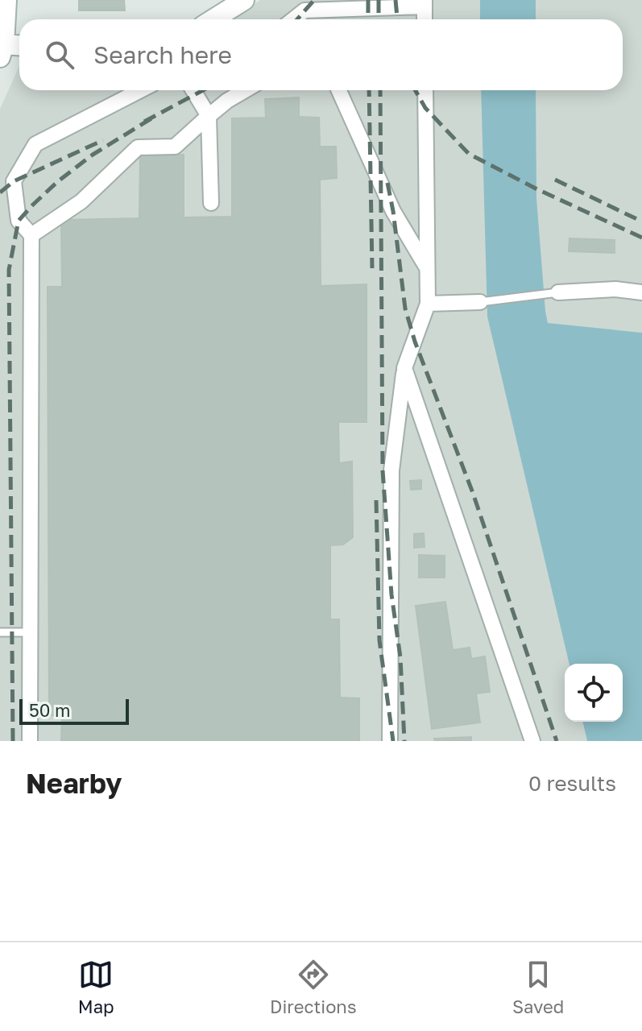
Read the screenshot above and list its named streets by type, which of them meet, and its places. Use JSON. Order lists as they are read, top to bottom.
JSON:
{
  "scale_bar": "50 m",
  "page": {
    "search": "Search here",
    "scale": "50 m",
    "heading": ["Nearby", "0 results"],
    "nav": ["Map", "Directions", "Saved"]
  }
}
